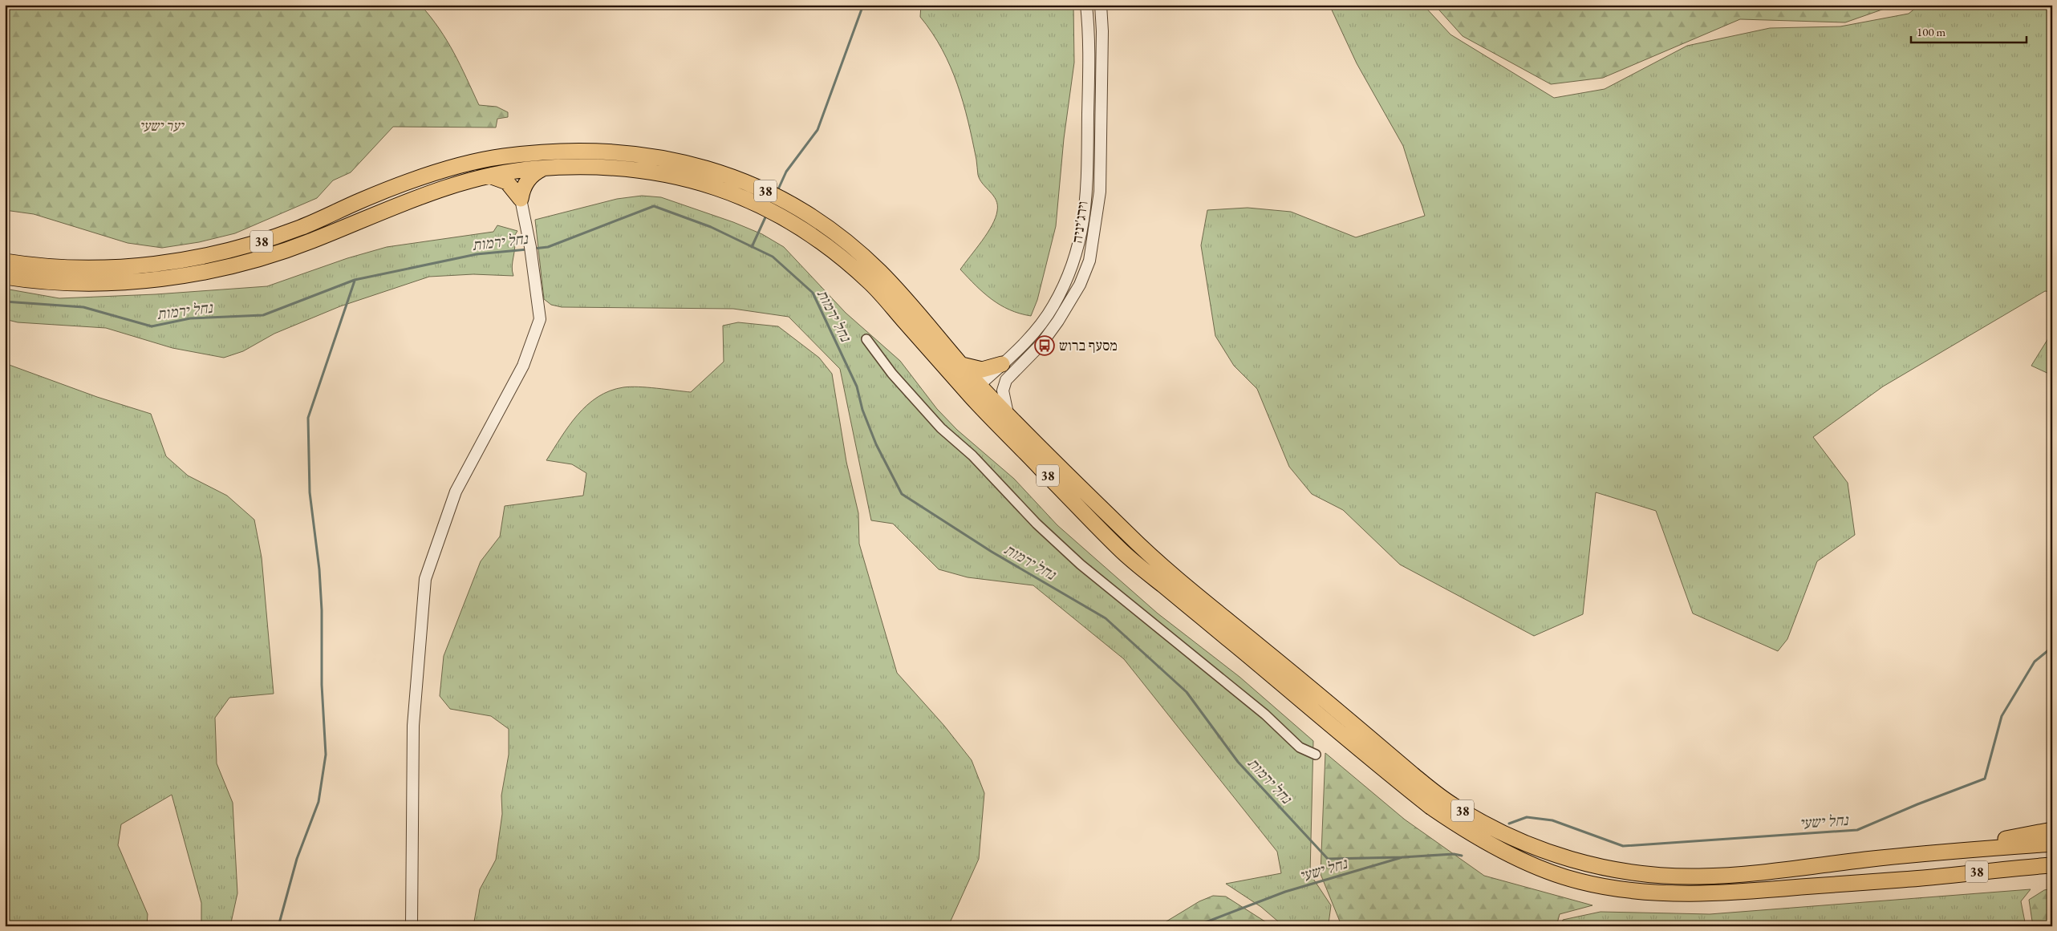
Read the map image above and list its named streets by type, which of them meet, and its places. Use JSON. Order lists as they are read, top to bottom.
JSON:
{
  "streets": {
    "highway": ["38"],
    "street": ["וירג'יניה"]
  },
  "crossings": [
    ["38", "וירג'יניה"]
  ],
  "water": ["נחל ירמות", "נחל ישעי"],
  "parks": ["יער ישעי"],
  "places": {
    "bus stop": ["מסעף ברוש"]
  },
  "scale_bar": "100 m"
}
